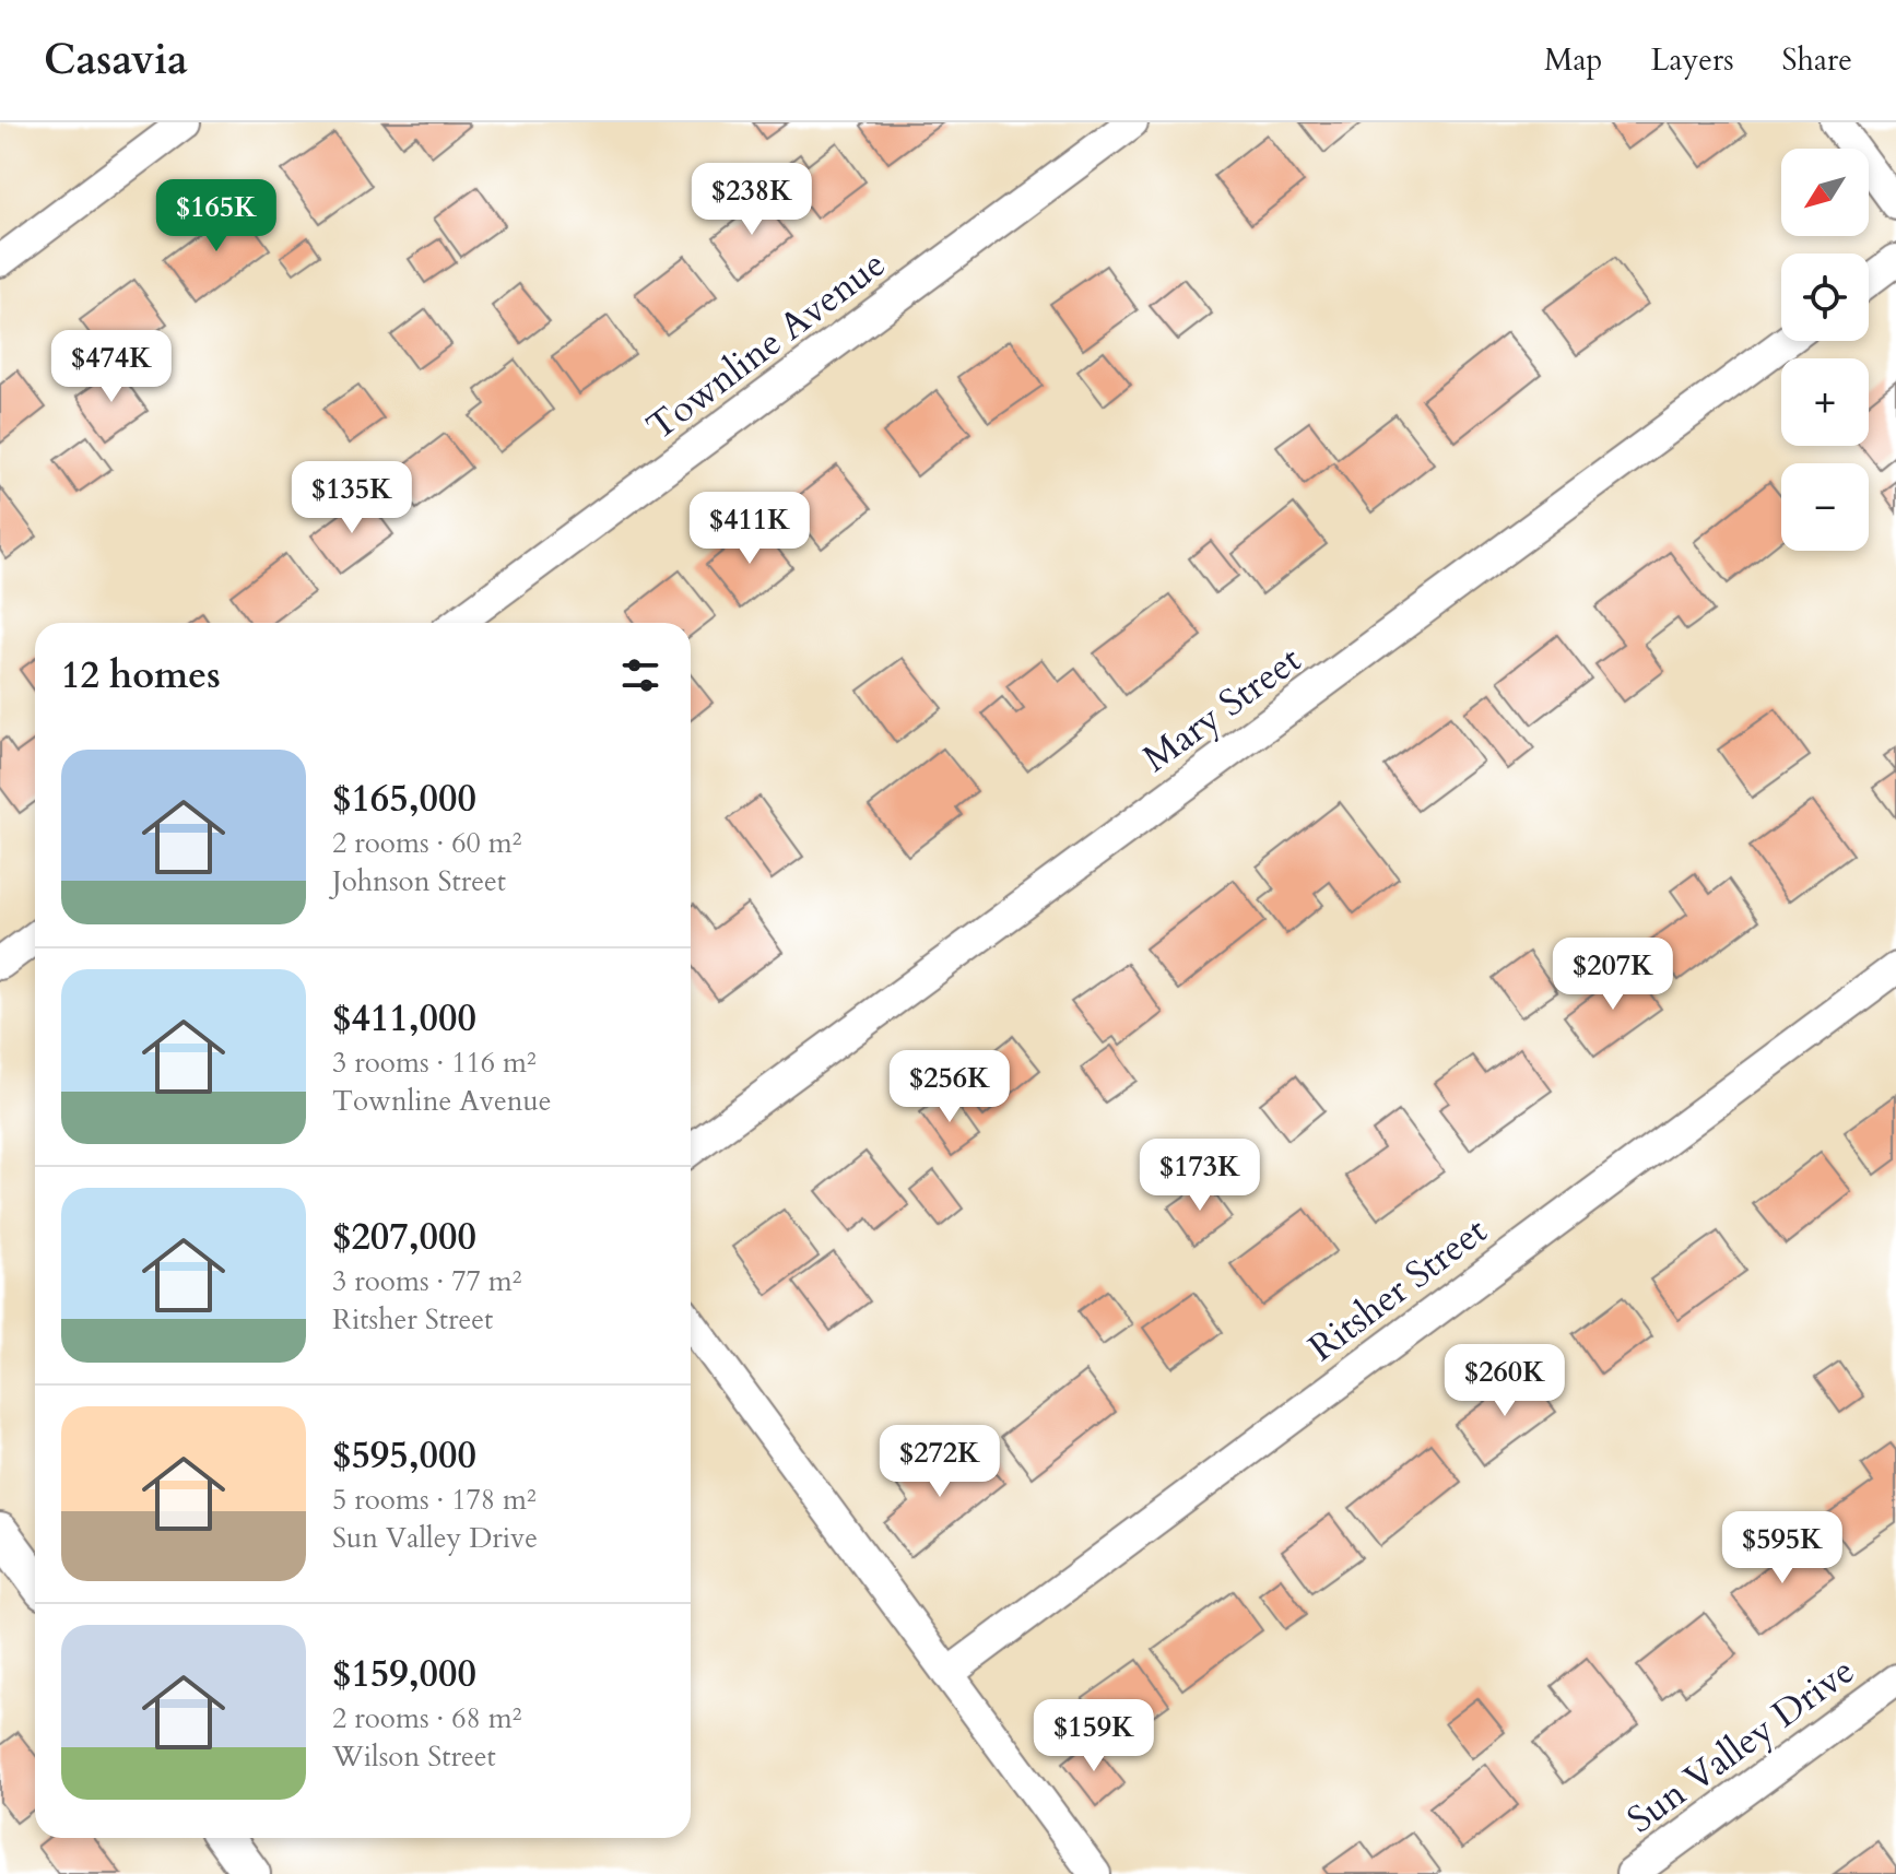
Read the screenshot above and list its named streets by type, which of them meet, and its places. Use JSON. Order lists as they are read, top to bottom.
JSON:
{
  "streets": {
    "street": [
      "Townline Avenue",
      "Mary Street",
      "Ritsher Street",
      "Sun Valley Drive"
    ]
  },
  "north": "bottom left",
  "page": {
    "header": "Casavia",
    "nav": ["Map", "Layers", "Share"],
    "map_buttons": ["+", "−"],
    "price": [
      "$238K",
      "$165K",
      "$474K",
      "$135K",
      "$411K",
      "$207K",
      "$256K",
      "$173K",
      "$260K",
      "$272K",
      "$595K",
      "$159K"
    ],
    "heading": "12 homes",
    "list": [
      {
        "name": "$165,000",
        "note": "2 rooms · 60 m² · Johnson Street"
      },
      {
        "name": "$411,000",
        "note": "3 rooms · 116 m² · Townline Avenue"
      },
      {
        "name": "$207,000",
        "note": "3 rooms · 77 m² · Ritsher Street"
      },
      {
        "name": "$595,000",
        "note": "5 rooms · 178 m² · Sun Valley Drive"
      },
      {
        "name": "$159,000",
        "note": "2 rooms · 68 m² · Wilson Street"
      }
    ]
  }
}
